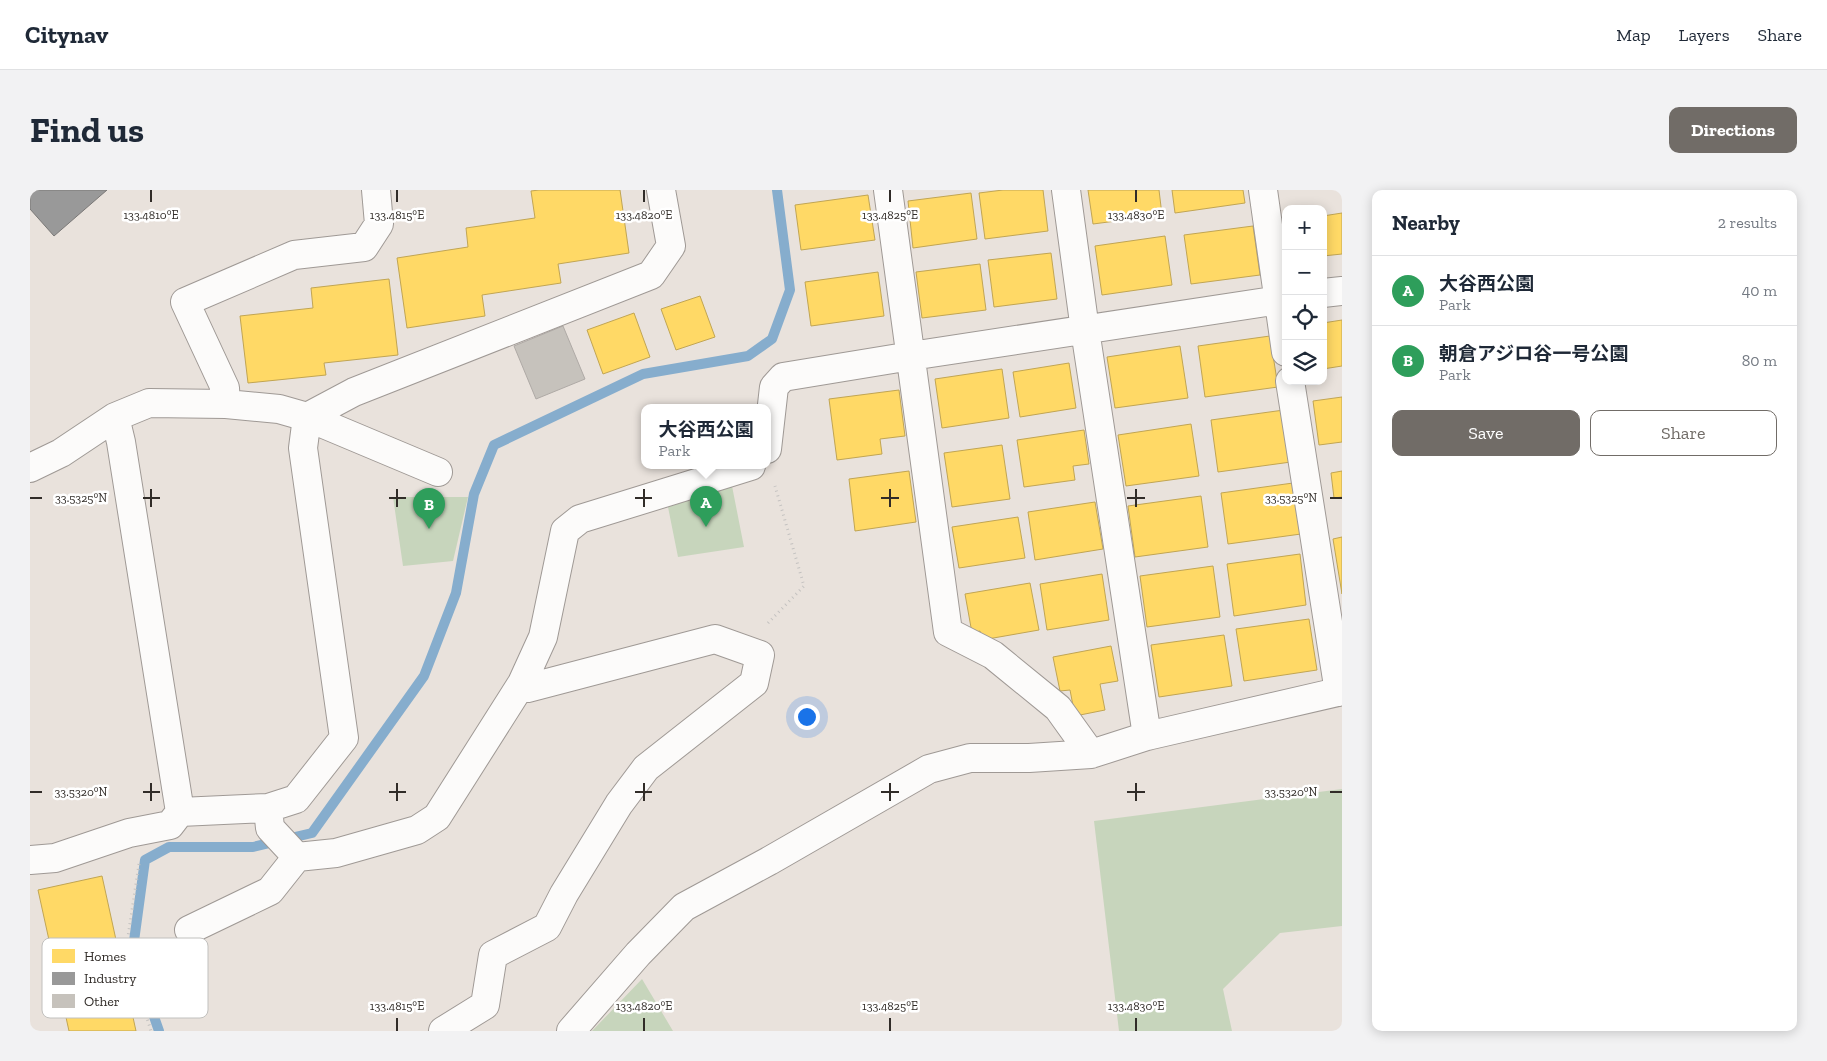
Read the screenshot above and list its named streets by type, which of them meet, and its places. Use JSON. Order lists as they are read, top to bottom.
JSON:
{
  "legend": ["Homes", "Industry", "Other"],
  "page": {
    "header": "Citynav",
    "nav": ["Map", "Layers", "Share"],
    "buttons": [
      "Directions",
      ["Save", "Share"]
    ],
    "title": "Find us",
    "heading": ["Nearby", "2 results"],
    "map_buttons": ["+", "−"],
    "list": [
      {
        "mark": "A",
        "name": "大谷西公園",
        "note": "Park",
        "value": "40 m"
      },
      {
        "mark": "B",
        "name": "朝倉アジロ谷一号公園",
        "note": "Park",
        "value": "80 m"
      }
    ],
    "popup": ["大谷西公園", "Park"],
    "pins": ["A", "B"]
  },
  "coordinates": [
    "133.4810°E",
    "133.4815°E",
    "133.4820°E",
    "133.4825°E",
    "133.4830°E",
    "33.5325°N",
    "33.5320°N"
  ]
}
